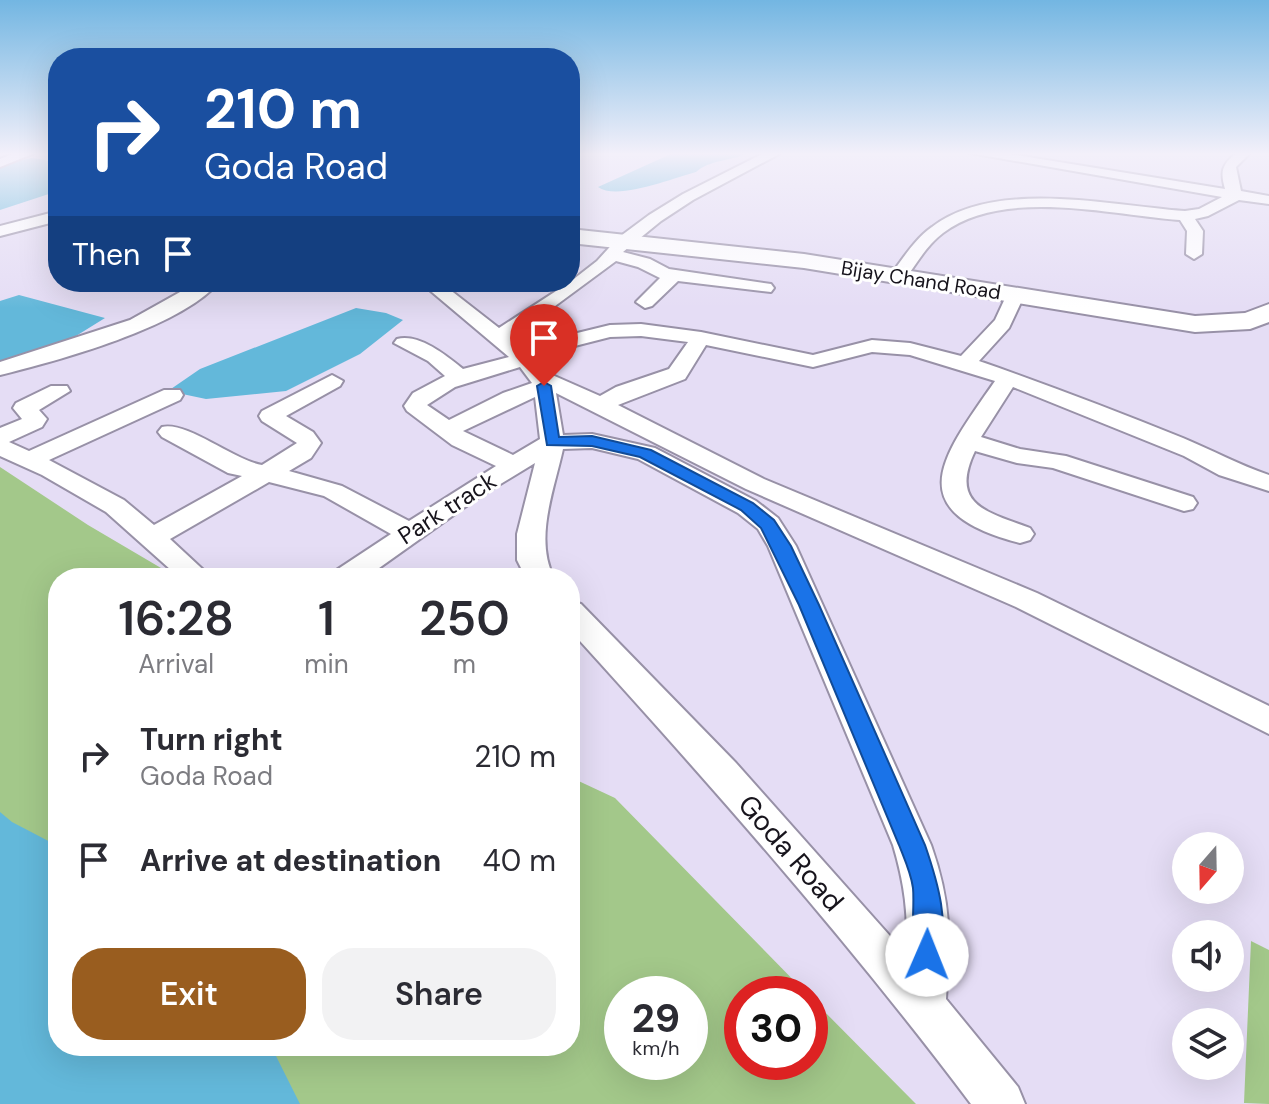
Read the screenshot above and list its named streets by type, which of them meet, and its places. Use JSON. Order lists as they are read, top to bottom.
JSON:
{
  "streets": {
    "main road": ["Bijay Chand Road"],
    "street": ["Park track", "Goda Road"]
  },
  "north": "bottom",
  "page": {
    "turn": ["210 m", "Goda Road"],
    "then": "Then",
    "eta": [
      "16:28",
      "Arrival",
      "1",
      "min",
      "250",
      "m"
    ],
    "list": [
      {
        "name": "Turn right",
        "note": "Goda Road",
        "value": "210 m"
      },
      {
        "name": "Arrive at destination",
        "value": "40 m"
      }
    ],
    "buttons": ["Exit", "Share"],
    "speed": "29 km/h",
    "limit": "30"
  }
}
